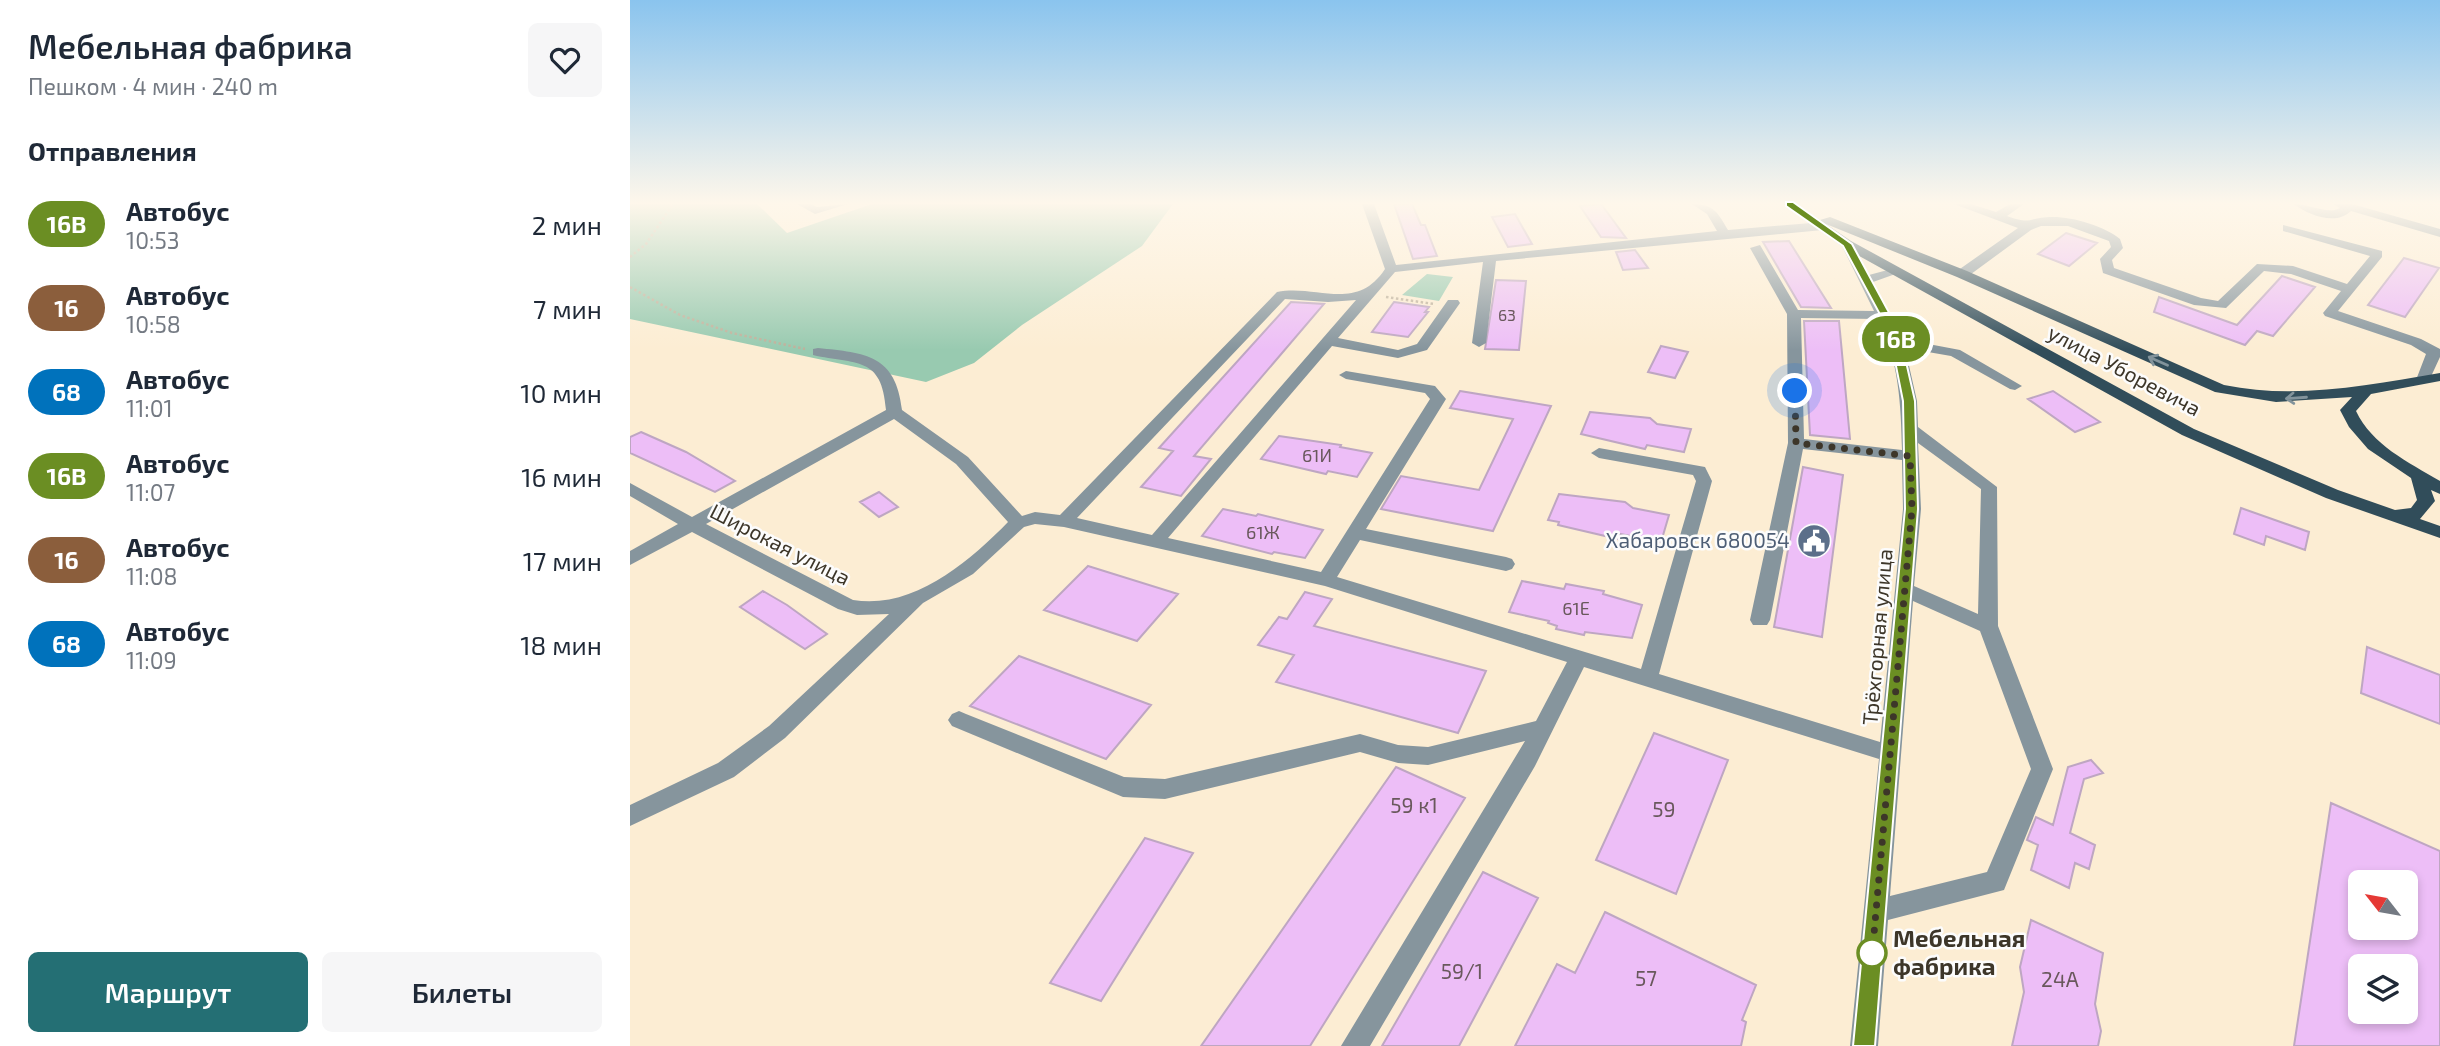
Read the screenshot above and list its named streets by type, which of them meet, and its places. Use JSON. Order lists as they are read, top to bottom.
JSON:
{
  "streets": {
    "main road": ["улица Уборевича"],
    "street": ["Широкая улица", "Трёхгорная улица"]
  },
  "places": {
    "public building": ["Хабаровск 680054"],
    "other": ["Мебельная фабрика"]
  },
  "lines": ["bus line 16В"],
  "house_numbers": [
    "63",
    "61И",
    "61Ж",
    "61Е",
    "59 к1",
    "59",
    "59/1",
    "57",
    "24А"
  ],
  "north": "top left",
  "page": {
    "heading": [
      ["Мебельная фабрика", "Пешком · 4 мин · 240 m"],
      "Отправления"
    ],
    "on_map": "16В",
    "list": [
      {
        "mark": "16В",
        "name": "Автобус",
        "note": "10:53",
        "value": "2 мин"
      },
      {
        "mark": "16",
        "name": "Автобус",
        "note": "10:58",
        "value": "7 мин"
      },
      {
        "mark": "68",
        "name": "Автобус",
        "note": "11:01",
        "value": "10 мин"
      },
      {
        "mark": "16В",
        "name": "Автобус",
        "note": "11:07",
        "value": "16 мин"
      },
      {
        "mark": "16",
        "name": "Автобус",
        "note": "11:08",
        "value": "17 мин"
      },
      {
        "mark": "68",
        "name": "Автобус",
        "note": "11:09",
        "value": "18 мин"
      }
    ],
    "buttons": ["Маршрут", "Билеты"]
  }
}
